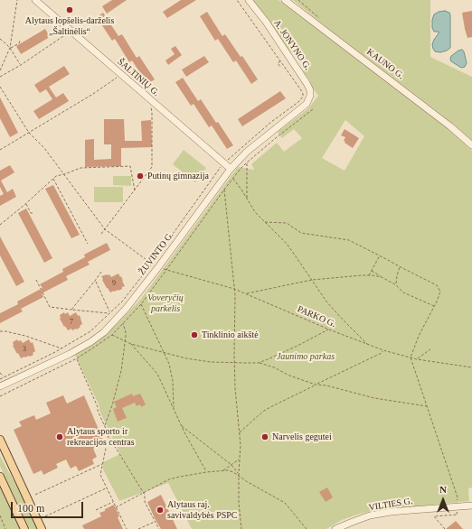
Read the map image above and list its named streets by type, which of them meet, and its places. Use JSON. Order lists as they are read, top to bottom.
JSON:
{
  "streets": {
    "street": [
      "A. JONYNO G.",
      "KAUNO G.",
      "ŠALTINIŲ G.",
      "ŽUVINTO G.",
      "VILTIES G."
    ],
    "path": ["PARKO G."]
  },
  "crossings": [
    ["A. JONYNO G.", "ŽUVINTO G."],
    ["ŠALTINIŲ G.", "ŽUVINTO G."],
    ["ŽUVINTO G.", "PARKO G."]
  ],
  "parks": ["Voveryčių parkelis", "Jaunimo parkas"],
  "places": [
    "Alytaus lopšelis-darželis „Šaltinėlis“",
    "Putinų gimnazija",
    "Tinklinio aikštė",
    "Alytaus sporto ir rekreacijos centras",
    "Narvelis gegutei",
    "Alytaus raj. savivaldybės PSPC"
  ],
  "house_numbers": ["9", "7", "3"],
  "scale_bar": "100 m",
  "north": "top"
}
